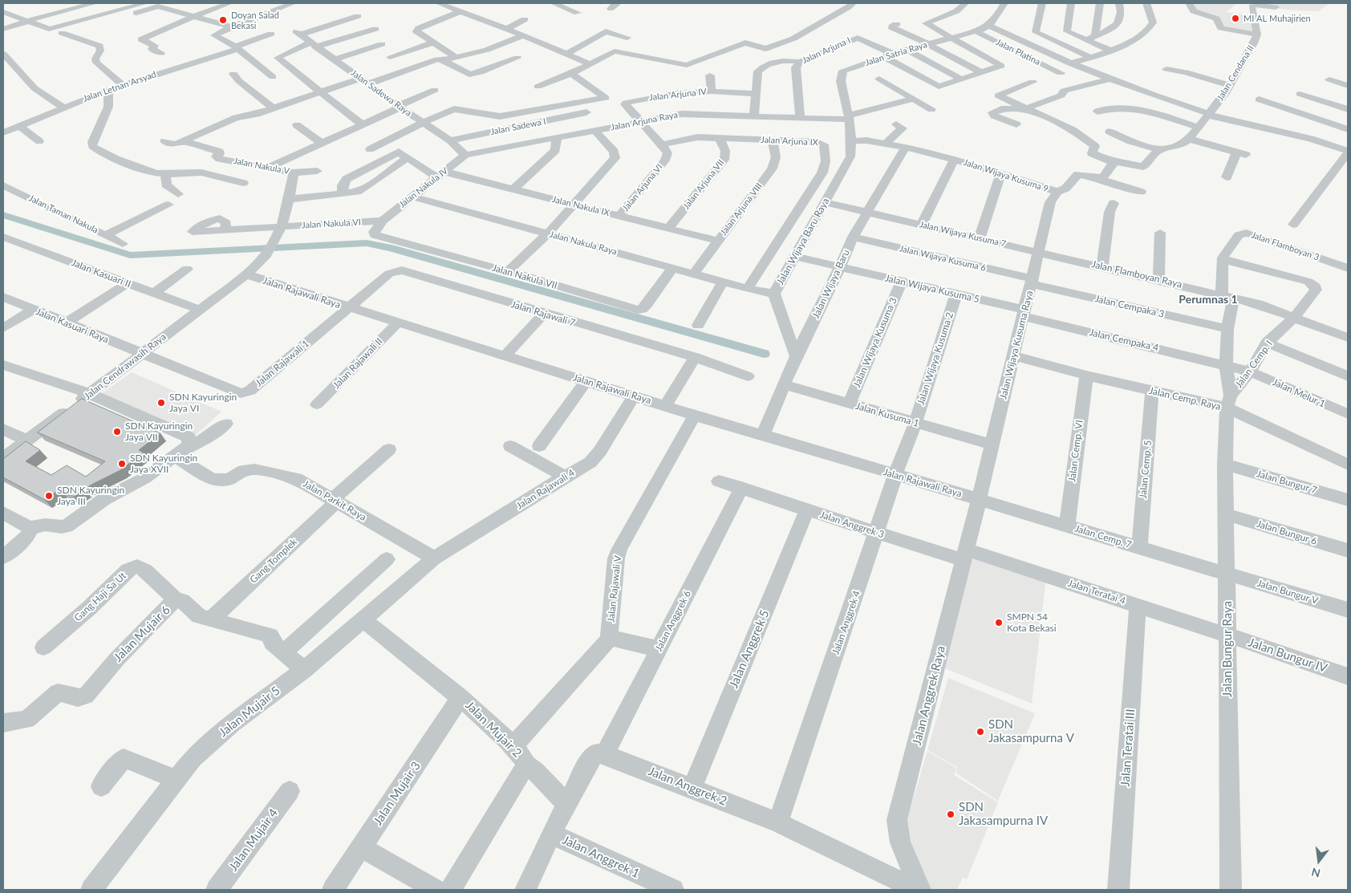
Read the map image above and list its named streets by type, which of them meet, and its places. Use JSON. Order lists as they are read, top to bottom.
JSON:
{
  "streets": {
    "street": [
      "Jalan Arjuna I",
      "Jalan Platina",
      "Jalan Satria Raya",
      "Jalan Cendana II",
      "Jalan Letnan Arsyad",
      "Jalan Sadewa Raya",
      "Jalan Arjuna IV",
      "Jalan Arjuna Raya",
      "Jalan Sadewa I",
      "Jalan Arjuna IX",
      "Jalan Nakula V",
      "Jalan Wijaya Kusuma 9",
      "Jalan Arjuna VII",
      "Jalan Nakula IV",
      "Jalan Arjuna VI",
      "Jalan Nakula IX",
      "Jalan Arjuna VIII",
      "Jalan Taman Nakula",
      "Jalan Nakula VI",
      "Jalan Wijaya Kusuma 7",
      "Jalan Wijaya Baru Raya",
      "Jalan Nakula Raya",
      "Jalan Flamboyan 3",
      "Jalan Wijaya Kusuma 6",
      "Jalan Kasuari II",
      "Jalan Flamboyan Raya",
      "Jalan Nakula VII",
      "Jalan Wijaya Baru",
      "Jalan Wijaya Kusuma 5",
      "Jalan Rajawali Raya",
      "Jalan Cempaka 3",
      "Jalan Rajawali 7",
      "Jalan Kasuari Raya",
      "Jalan Cempaka 4",
      "Jalan Wijaya Kusuma 3",
      "Jalan Wijaya Kusuma Raya",
      "Jalan Wijaya Kusuma 2",
      "Jalan Rajawali 1",
      "Jalan Rajawali II",
      "Jalan Cemp. I",
      "Jalan Cendrawasih Raya",
      "Jalan Melur 1",
      "Jalan Cemp. Raya",
      "Jalan Kusuma 1",
      "Jalan Cemp. VI",
      "Jalan Cemp. 5",
      "Jalan Bungur 7",
      "Jalan Rajawali 4",
      "Jalan Parkit Raya",
      "Jalan Anggrek 3",
      "Jalan Bungur 6",
      "Jalan Cemp. 7",
      "Gang Tomplek",
      "Jalan Rajawali V",
      "Jalan Teratai 4",
      "Jalan Bungur V",
      "Gang Haji Sa Ut",
      "Jalan Anggrek 6",
      "Jalan Anggrek 4",
      "Jalan Mujair 6",
      "Jalan Anggrek 5",
      "Jalan Bungur Raya",
      "Jalan Bungur IV",
      "Jalan Anggrek Raya",
      "Jalan Mujair 5",
      "Jalan Mujair 2",
      "Jalan Teratai III",
      "Jalan Anggrek 2",
      "Jalan Mujair 3",
      "Jalan Mujair 4",
      "Jalan Anggrek 1"
    ]
  },
  "crossings": [
    ["Jalan Arjuna I", "Jalan Arjuna Raya"],
    ["Jalan Platina", "Jalan Satria Raya"],
    ["Jalan Satria Raya", "Jalan Arjuna Raya"],
    ["Jalan Satria Raya", "Jalan Wijaya Kusuma 9"],
    ["Jalan Satria Raya", "Jalan Wijaya Baru Raya"],
    ["Jalan Sadewa Raya", "Jalan Arjuna Raya"],
    ["Jalan Sadewa Raya", "Jalan Sadewa I"],
    ["Jalan Sadewa Raya", "Jalan Nakula IV"],
    ["Jalan Arjuna IV", "Jalan Arjuna Raya"],
    ["Jalan Arjuna Raya", "Jalan Wijaya Kusuma 9"],
    ["Jalan Arjuna Raya", "Jalan Nakula IV"],
    ["Jalan Arjuna Raya", "Jalan Wijaya Baru Raya"],
    ["Jalan Arjuna IX", "Jalan Arjuna VII"],
    ["Jalan Arjuna IX", "Jalan Arjuna VI"],
    ["Jalan Arjuna IX", "Jalan Arjuna VIII"],
    ["Jalan Arjuna IX", "Jalan Wijaya Baru Raya"],
    ["Jalan Arjuna IX", "Jalan Nakula Raya"],
    ["Jalan Nakula V", "Jalan Nakula VI"],
    ["Jalan Wijaya Kusuma 9", "Jalan Wijaya Kusuma 7"],
    ["Jalan Wijaya Kusuma 9", "Jalan Wijaya Baru Raya"],
    ["Jalan Wijaya Kusuma 9", "Jalan Wijaya Baru"],
    ["Jalan Wijaya Kusuma 9", "Jalan Wijaya Kusuma Raya"],
    ["Jalan Arjuna VII", "Jalan Nakula IX"],
    ["Jalan Nakula IV", "Jalan Nakula IX"],
    ["Jalan Nakula IV", "Jalan Nakula VI"],
    ["Jalan Nakula IV", "Jalan Nakula Raya"],
    ["Jalan Nakula IV", "Jalan Nakula VII"],
    ["Jalan Arjuna VI", "Jalan Nakula IX"],
    ["Jalan Nakula IX", "Jalan Arjuna VIII"],
    ["Jalan Arjuna VIII", "Jalan Nakula Raya"],
    ["Jalan Nakula VI", "Jalan Nakula VII"],
    ["Jalan Wijaya Kusuma 7", "Jalan Wijaya Baru Raya"],
    ["Jalan Wijaya Kusuma 7", "Jalan Flamboyan Raya"],
    ["Jalan Wijaya Kusuma 7", "Jalan Wijaya Baru"],
    ["Jalan Wijaya Kusuma 7", "Jalan Wijaya Kusuma Raya"],
    ["Jalan Wijaya Baru Raya", "Jalan Nakula Raya"],
    ["Jalan Wijaya Baru Raya", "Jalan Wijaya Baru"],
    ["Jalan Wijaya Baru Raya", "Jalan Wijaya Kusuma 5"],
    ["Jalan Nakula Raya", "Jalan Nakula VII"],
    ["Jalan Wijaya Kusuma 6", "Jalan Wijaya Baru"],
    ["Jalan Wijaya Kusuma 6", "Jalan Cempaka 3"],
    ["Jalan Wijaya Kusuma 6", "Jalan Wijaya Kusuma Raya"],
    ["Jalan Kasuari II", "Jalan Cendrawasih Raya"],
    ["Jalan Flamboyan Raya", "Jalan Wijaya Kusuma Raya"],
    ["Jalan Flamboyan Raya", "Jalan Cemp. I"],
    ["Jalan Wijaya Baru", "Jalan Wijaya Kusuma 5"],
    ["Jalan Wijaya Kusuma 5", "Jalan Cempaka 4"],
    ["Jalan Wijaya Kusuma 5", "Jalan Wijaya Kusuma 3"],
    ["Jalan Wijaya Kusuma 5", "Jalan Wijaya Kusuma Raya"],
    ["Jalan Wijaya Kusuma 5", "Jalan Wijaya Kusuma 2"],
    ["Jalan Rajawali Raya", "Jalan Rajawali 7"],
    ["Jalan Rajawali Raya", "Jalan Wijaya Kusuma Raya"],
    ["Jalan Rajawali Raya", "Jalan Rajawali 1"],
    ["Jalan Rajawali Raya", "Jalan Rajawali II"],
    ["Jalan Rajawali Raya", "Jalan Cendrawasih Raya"],
    ["Jalan Rajawali Raya", "Jalan Rajawali 4"],
    ["Jalan Rajawali Raya", "Jalan Cemp. 7"],
    ["Jalan Rajawali Raya", "Jalan Rajawali V"],
    ["Jalan Rajawali Raya", "Jalan Anggrek 4"],
    ["Jalan Rajawali Raya", "Jalan Anggrek Raya"],
    ["Jalan Cempaka 3", "Jalan Wijaya Kusuma Raya"],
    ["Jalan Cempaka 3", "Jalan Cemp. I"],
    ["Jalan Rajawali 7", "Jalan Rajawali 1"],
    ["Jalan Kasuari Raya", "Jalan Rajawali 1"],
    ["Jalan Kasuari Raya", "Jalan Cendrawasih Raya"],
    ["Jalan Cempaka 4", "Jalan Wijaya Kusuma Raya"],
    ["Jalan Cempaka 4", "Jalan Cemp. I"],
    ["Jalan Cempaka 4", "Jalan Melur 1"],
    ["Jalan Wijaya Kusuma 3", "Jalan Kusuma 1"],
    ["Jalan Wijaya Kusuma Raya", "Jalan Cemp. Raya"],
    ["Jalan Wijaya Kusuma Raya", "Jalan Kusuma 1"],
    ["Jalan Wijaya Kusuma Raya", "Jalan Cemp. 7"],
    ["Jalan Wijaya Kusuma Raya", "Jalan Anggrek Raya"],
    ["Jalan Wijaya Kusuma 2", "Jalan Kusuma 1"],
    ["Jalan Wijaya Kusuma 2", "Jalan Anggrek 4"],
    ["Jalan Rajawali 1", "Jalan Cendrawasih Raya"],
    ["Jalan Cemp. I", "Jalan Melur 1"],
    ["Jalan Cemp. I", "Jalan Cemp. Raya"],
    ["Jalan Cemp. I", "Jalan Bungur Raya"],
    ["Jalan Cemp. Raya", "Jalan Cemp. VI"],
    ["Jalan Cemp. Raya", "Jalan Cemp. 5"],
    ["Jalan Cemp. Raya", "Jalan Bungur Raya"],
    ["Jalan Kusuma 1", "Jalan Anggrek 4"],
    ["Jalan Cemp. VI", "Jalan Cemp. 7"],
    ["Jalan Cemp. 5", "Jalan Cemp. 7"],
    ["Jalan Bungur 7", "Jalan Bungur Raya"],
    ["Jalan Rajawali 4", "Jalan Parkit Raya"],
    ["Jalan Rajawali 4", "Jalan Mujair 5"],
    ["Jalan Parkit Raya", "Gang Tomplek"],
    ["Jalan Parkit Raya", "Jalan Mujair 5"],
    ["Jalan Anggrek 3", "Jalan Teratai 4"],
    ["Jalan Anggrek 3", "Jalan Anggrek 6"],
    ["Jalan Anggrek 3", "Jalan Anggrek 4"],
    ["Jalan Anggrek 3", "Jalan Anggrek 5"],
    ["Jalan Anggrek 3", "Jalan Anggrek Raya"],
    ["Jalan Bungur 6", "Jalan Bungur Raya"],
    ["Jalan Cemp. 7", "Jalan Bungur V"],
    ["Jalan Cemp. 7", "Jalan Bungur Raya"],
    ["Jalan Cemp. 7", "Jalan Anggrek Raya"],
    ["Gang Tomplek", "Jalan Mujair 6"],
    ["Jalan Teratai 4", "Jalan Bungur Raya"],
    ["Jalan Teratai 4", "Jalan Bungur IV"],
    ["Jalan Teratai 4", "Jalan Anggrek Raya"],
    ["Jalan Teratai 4", "Jalan Teratai III"],
    ["Jalan Bungur V", "Jalan Bungur Raya"],
    ["Gang Haji Sa Ut", "Jalan Mujair 6"],
    ["Jalan Anggrek 6", "Jalan Anggrek 2"],
    ["Jalan Anggrek 4", "Jalan Anggrek 2"],
    ["Jalan Mujair 6", "Jalan Mujair 5"],
    ["Jalan Anggrek 5", "Jalan Anggrek 2"],
    ["Jalan Bungur Raya", "Jalan Bungur IV"],
    ["Jalan Anggrek Raya", "Jalan Anggrek 2"],
    ["Jalan Mujair 5", "Jalan Mujair 2"],
    ["Jalan Mujair 2", "Jalan Mujair 3"]
  ],
  "districts": ["Perumnas 1"],
  "places": [
    "MI AL Muhajirien",
    "Doyan Salad Bekasi",
    "SDN Kayuringin Jaya VI",
    "SDN Kayuringin Jaya VII",
    "SDN Kayuringin Jaya XVII",
    "SDN Kayuringin Jaya III",
    "SMPN 54 Kota Bekasi",
    "SDN Jakasampurna V",
    "SDN Jakasampurna IV"
  ],
  "north": "bottom"
}
